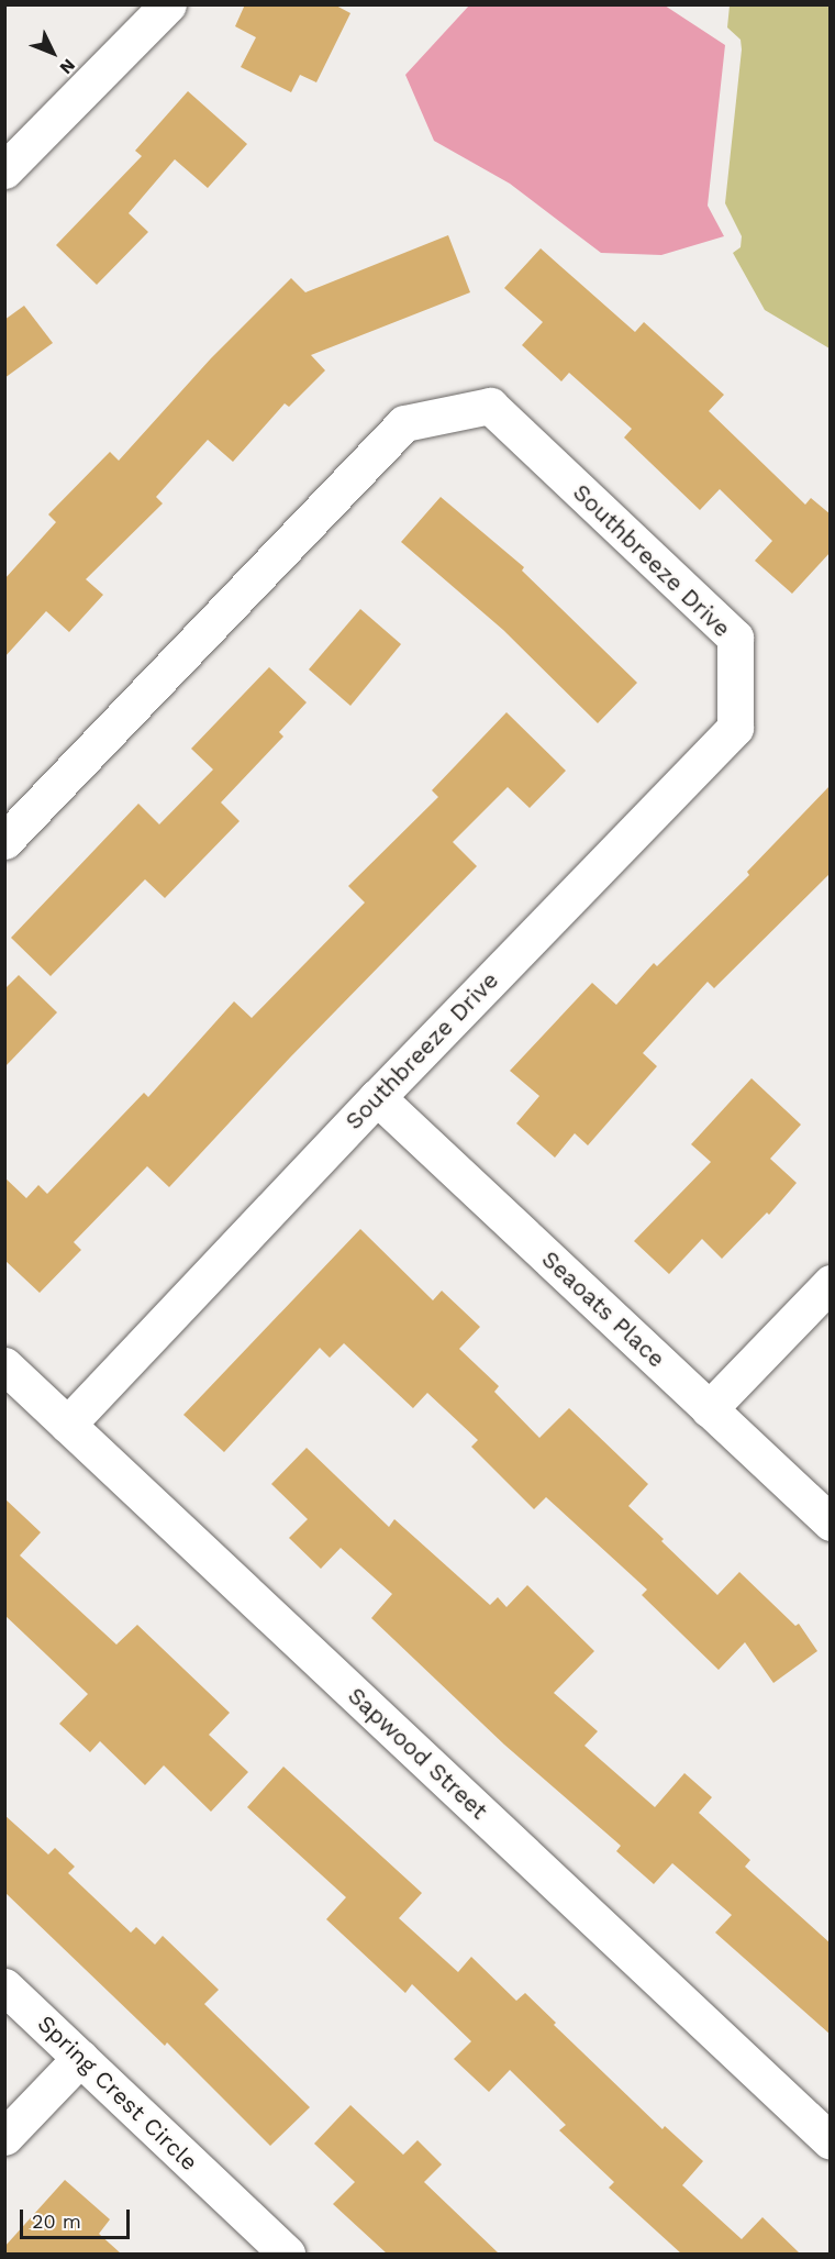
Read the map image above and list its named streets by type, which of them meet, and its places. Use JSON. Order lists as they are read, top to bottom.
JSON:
{
  "streets": {
    "street": [
      "Southbreeze Drive",
      "Seaoats Place",
      "Sapwood Street",
      "Spring Crest Circle"
    ]
  },
  "crossings": [
    ["Southbreeze Drive", "Seaoats Place"],
    ["Southbreeze Drive", "Sapwood Street"]
  ],
  "scale_bar": "20 m",
  "north": "bottom right"
}
